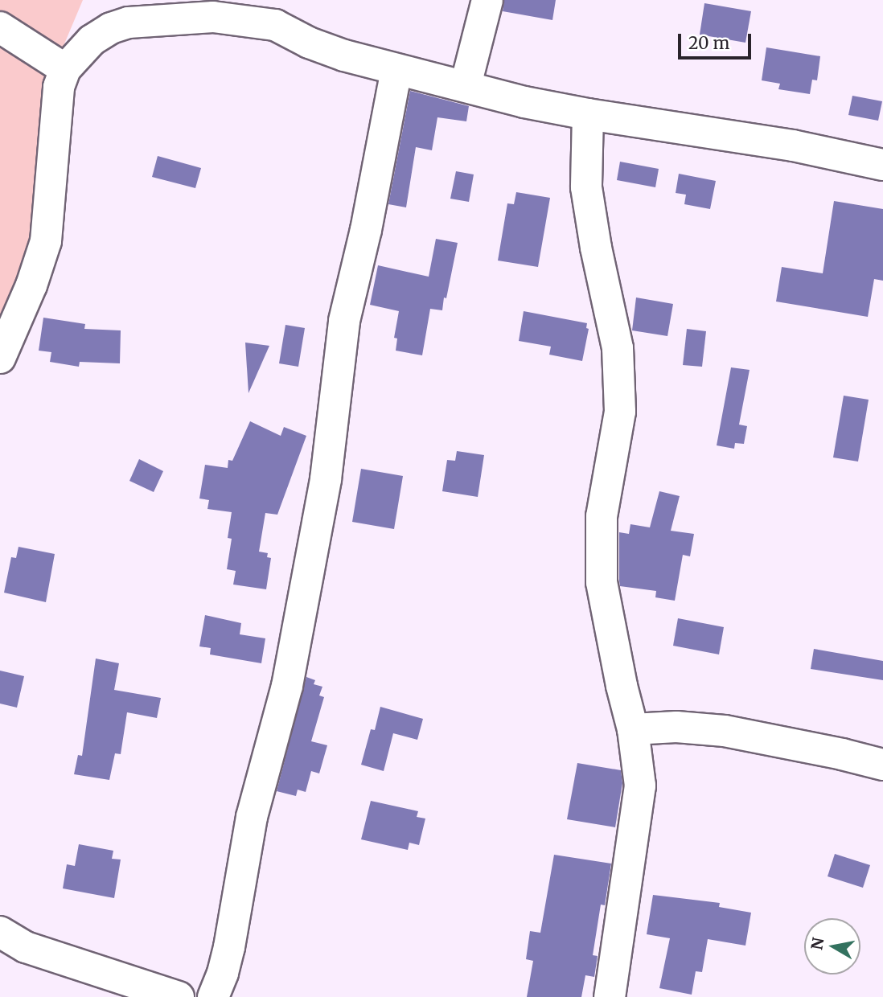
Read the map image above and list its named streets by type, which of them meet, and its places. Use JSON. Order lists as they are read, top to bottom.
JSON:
{
  "scale_bar": "20 m",
  "north": "left"
}
